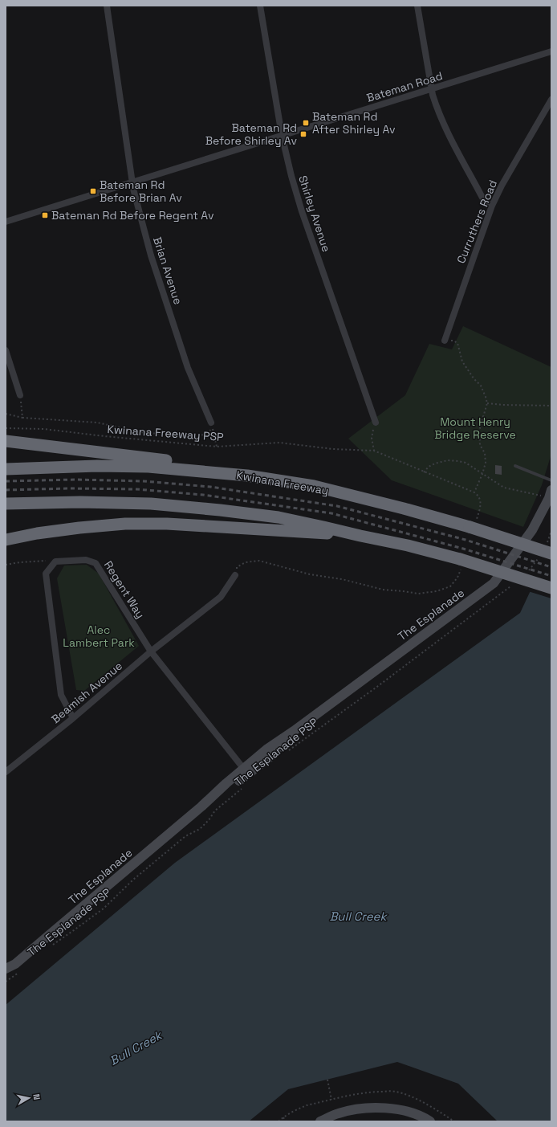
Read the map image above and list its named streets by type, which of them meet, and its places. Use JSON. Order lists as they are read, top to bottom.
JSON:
{
  "streets": {
    "highway": ["Kwinana Freeway"],
    "street": [
      "Bateman Road",
      "Shirley Avenue",
      "Curruthers Road",
      "Brian Avenue",
      "Regent Way",
      "The Esplanade",
      "Beamish Avenue"
    ],
    "path": ["Kwinana Freeway PSP", "The Esplanade PSP"]
  },
  "crossings": [
    ["Bateman Road", "Shirley Avenue"],
    ["Bateman Road", "Brian Avenue"],
    ["Regent Way", "The Esplanade"],
    ["Regent Way", "Beamish Avenue"]
  ],
  "water": ["Bull Creek"],
  "parks": ["Mount Henry Bridge Reserve", "Alec Lambert Park"],
  "places": {
    "transit": [
      "Bateman Rd After Shirley Av",
      "Bateman Rd Before Shirley Av",
      "Bateman Rd Before Brian Av",
      "Bateman Rd Before Regent Av"
    ]
  },
  "north": "right"
}
